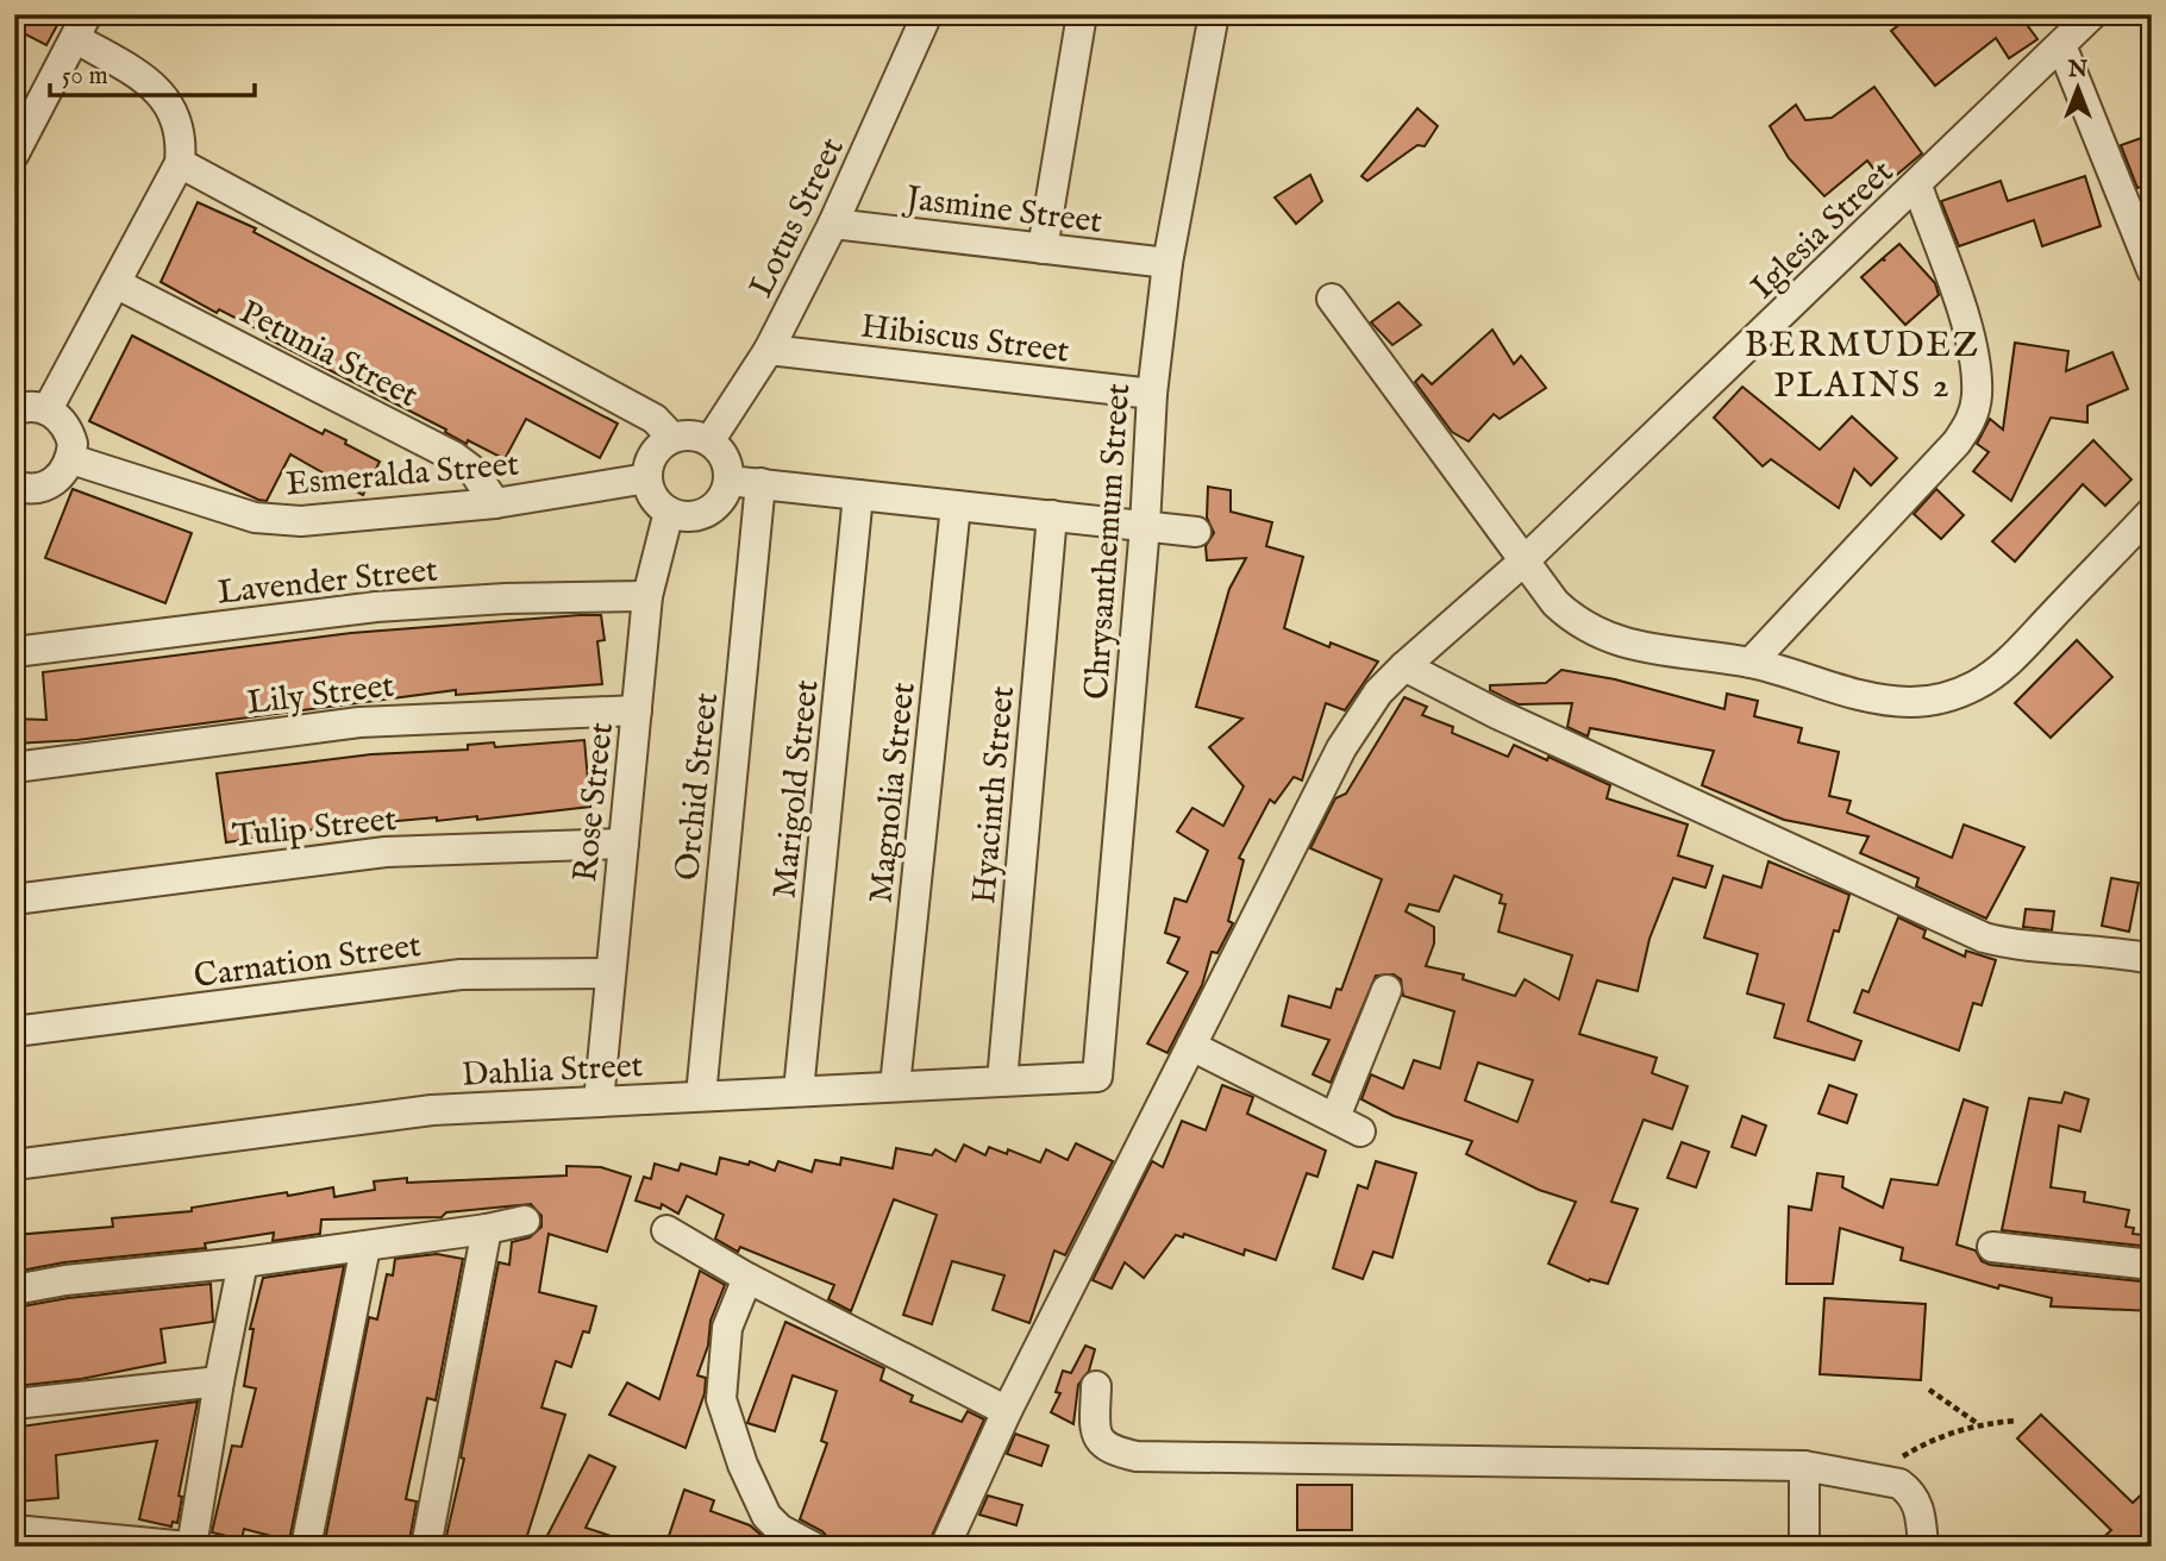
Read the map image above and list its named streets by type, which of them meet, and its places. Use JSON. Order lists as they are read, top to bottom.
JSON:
{
  "streets": {
    "street": [
      "Jasmine Street",
      "Lotus Street",
      "Iglesia Street",
      "Hibiscus Street",
      "Petunia Street",
      "Esmeralda Street",
      "Chrysanthemum Street",
      "Lavender Street",
      "Lily Street",
      "Orchid Street",
      "Marigold Street",
      "Magnolia Street",
      "Hyacinth Street",
      "Rose Street",
      "Tulip Street",
      "Carnation Street",
      "Dahlia Street"
    ]
  },
  "crossings": [
    ["Jasmine Street", "Lotus Street"],
    ["Jasmine Street", "Chrysanthemum Street"],
    ["Lotus Street", "Hibiscus Street"],
    ["Lotus Street", "Esmeralda Street"],
    ["Lotus Street", "Rose Street"],
    ["Hibiscus Street", "Chrysanthemum Street"],
    ["Petunia Street", "Esmeralda Street"],
    ["Esmeralda Street", "Rose Street"],
    ["Chrysanthemum Street", "Dahlia Street"],
    ["Lavender Street", "Rose Street"],
    ["Lily Street", "Rose Street"],
    ["Orchid Street", "Dahlia Street"],
    ["Marigold Street", "Dahlia Street"],
    ["Magnolia Street", "Dahlia Street"],
    ["Hyacinth Street", "Dahlia Street"],
    ["Rose Street", "Tulip Street"],
    ["Rose Street", "Carnation Street"],
    ["Rose Street", "Dahlia Street"]
  ],
  "districts": ["BERMUDEZ PLAINS 2"],
  "scale_bar": "50 m",
  "north": "top"
}
